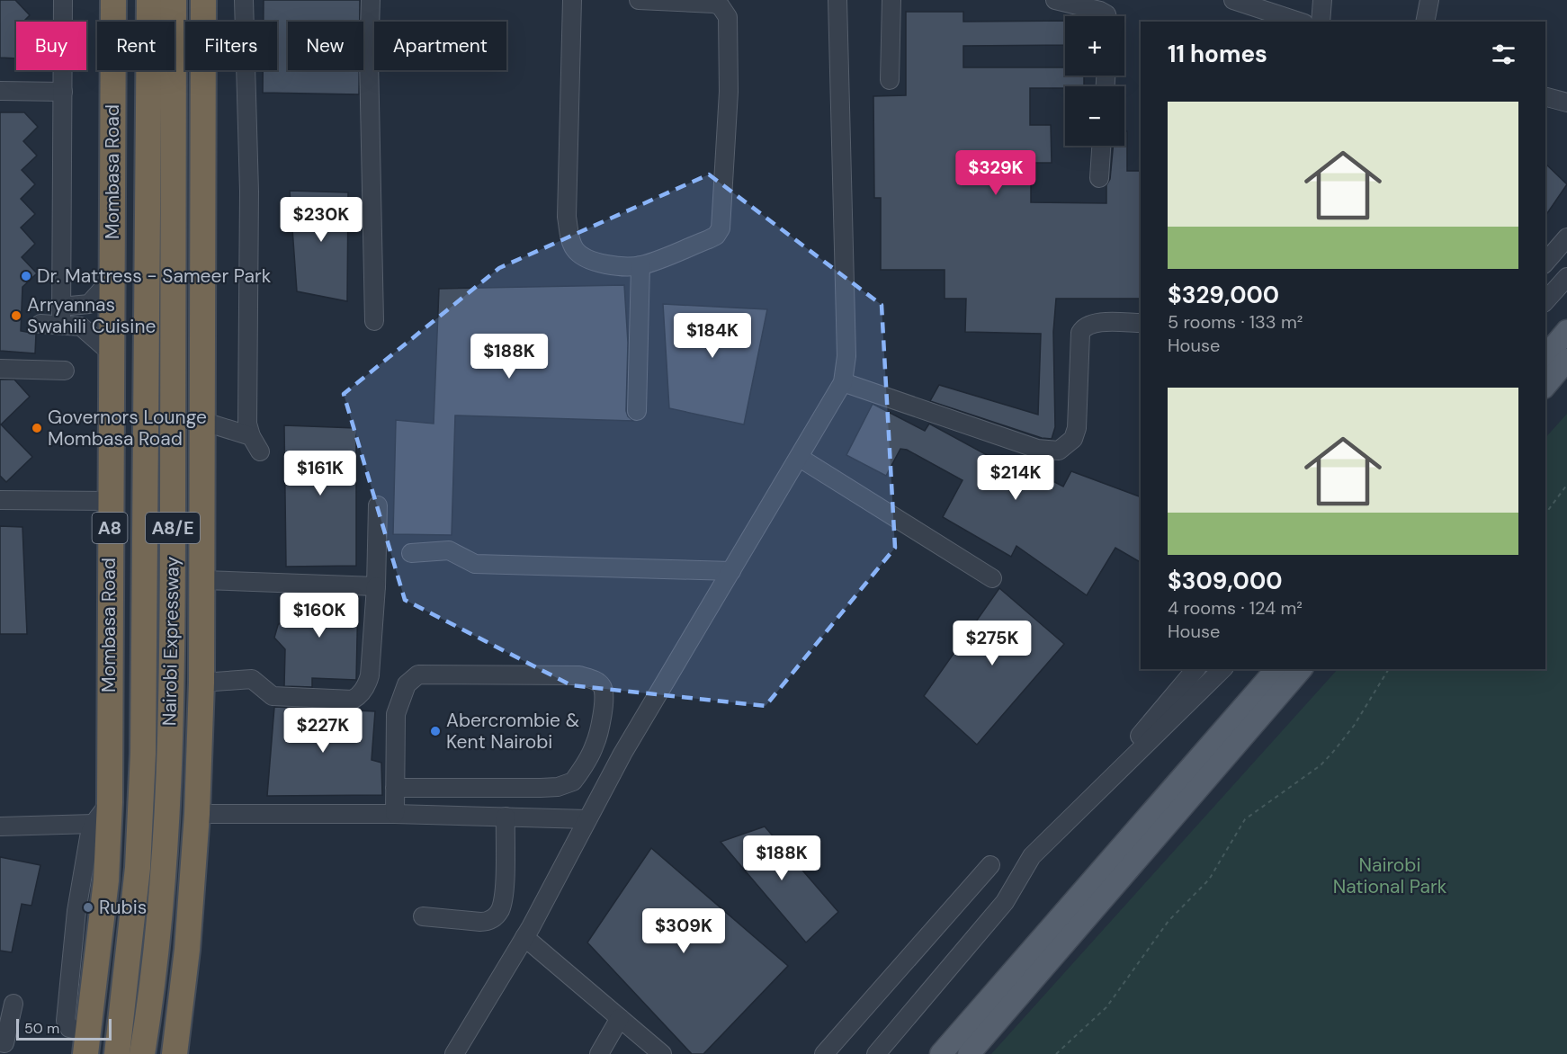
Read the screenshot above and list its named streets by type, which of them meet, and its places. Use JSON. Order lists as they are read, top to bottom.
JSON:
{
  "streets": {
    "highway": [
      "Mombasa Road",
      "A8",
      "A8/E",
      "Nairobi Expressway"
    ]
  },
  "parks": ["Nairobi National Park"],
  "places": [
    "Dr. Mattress - Sameer Park",
    "Arryannas Swahili Cuisine",
    "Governors Lounge Mombasa Road",
    "Abercrombie & Kent Nairobi",
    "Rubis"
  ],
  "scale_bar": "50 m",
  "page": {
    "map_buttons": ["+", "−"],
    "chip": [
      "Buy",
      "Rent",
      "Filters",
      "New",
      "Apartment"
    ],
    "heading": "11 homes",
    "list": [
      {
        "name": "$329,000",
        "note": "5 rooms · 133 m² · House"
      },
      {
        "name": "$309,000",
        "note": "4 rooms · 124 m² · House"
      }
    ],
    "price": [
      "$329K",
      "$230K",
      "$184K",
      "$188K",
      "$161K",
      "$214K",
      "$160K",
      "$275K",
      "$227K",
      "$188K",
      "$309K"
    ],
    "scale": "50 m"
  }
}
